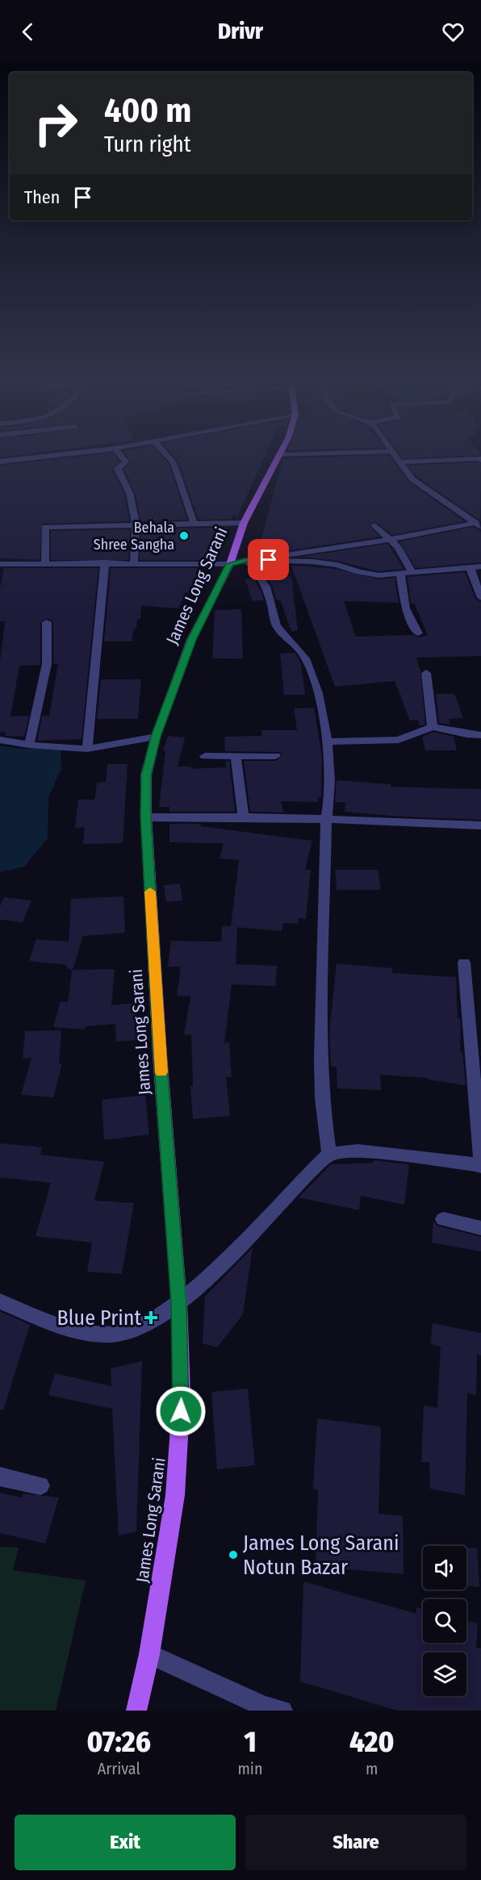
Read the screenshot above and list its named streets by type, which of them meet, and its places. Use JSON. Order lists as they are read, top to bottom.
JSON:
{
  "streets": {
    "main road": ["James Long Sarani"]
  },
  "places": {
    "other": ["Behala Shree Sangha", "James Long Sarani Notun Bazar"],
    "health": ["Blue Print"]
  },
  "page": {
    "header": "Drivr",
    "turn": ["400 m", "Turn right"],
    "then": "Then",
    "eta": [
      "07:26",
      "Arrival",
      "1",
      "min",
      "420",
      "m"
    ],
    "buttons": ["Exit", "Share"]
  }
}
